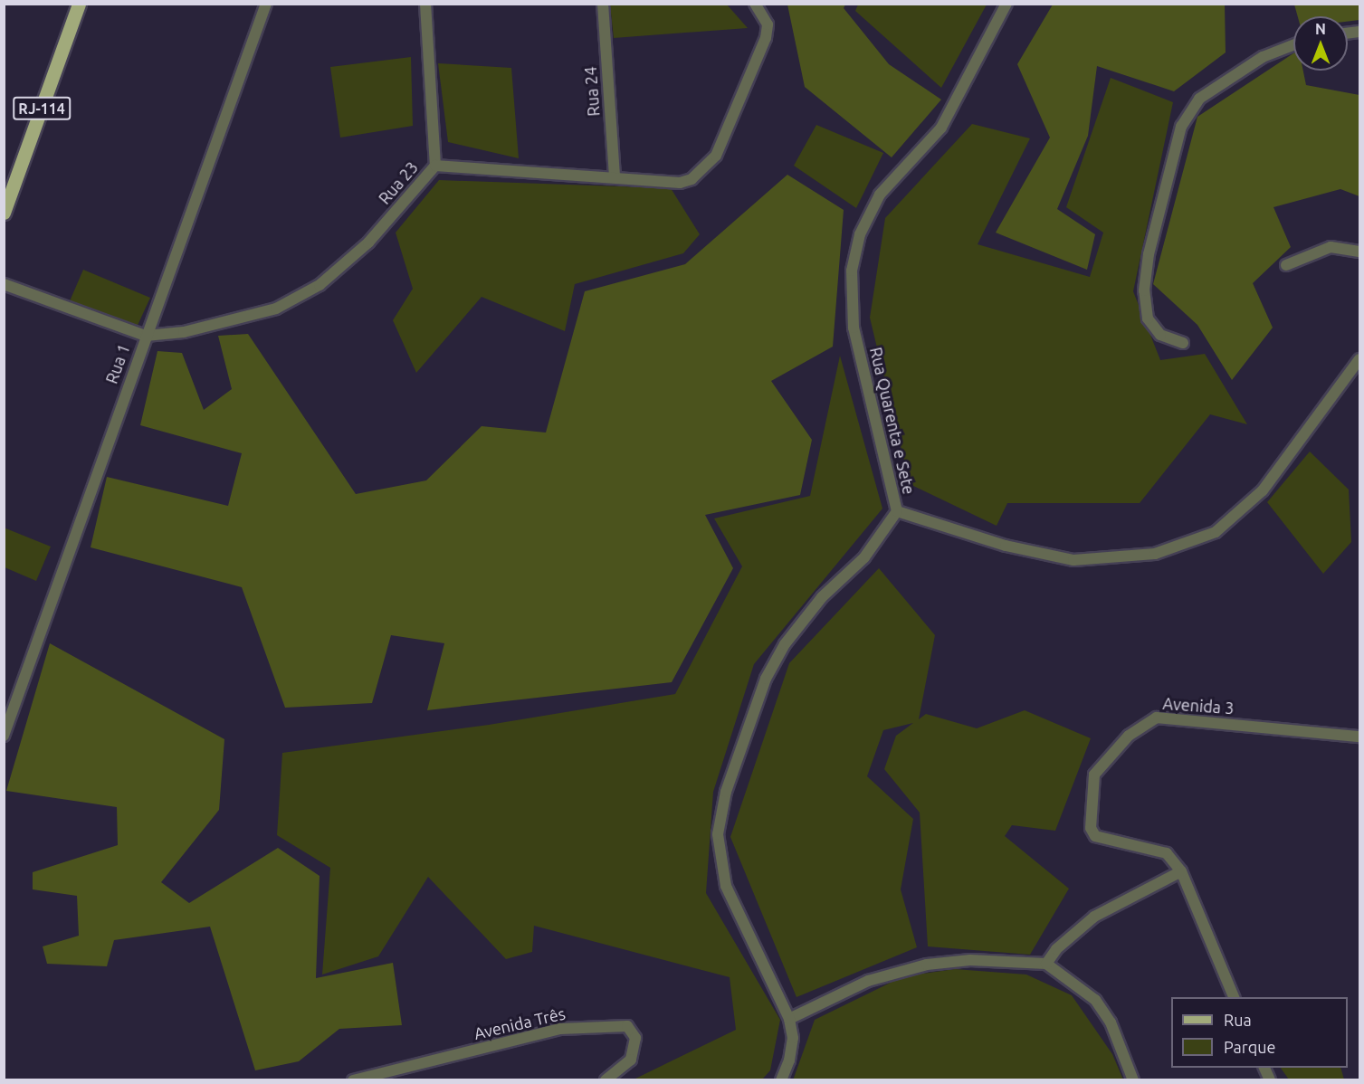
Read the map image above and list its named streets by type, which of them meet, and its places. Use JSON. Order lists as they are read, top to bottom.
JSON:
{
  "streets": {
    "main road": ["RJ-114"],
    "street": [
      "Rua 24",
      "Rua 23",
      "Rua 1",
      "Rua Quarenta e Sete",
      "Avenida 3",
      "Avenida Três"
    ]
  },
  "crossings": [
    ["Rua 24", "Rua 23"],
    ["Rua 23", "Rua 1"]
  ],
  "legend": ["Rua", "Parque"],
  "north": "top"
}
